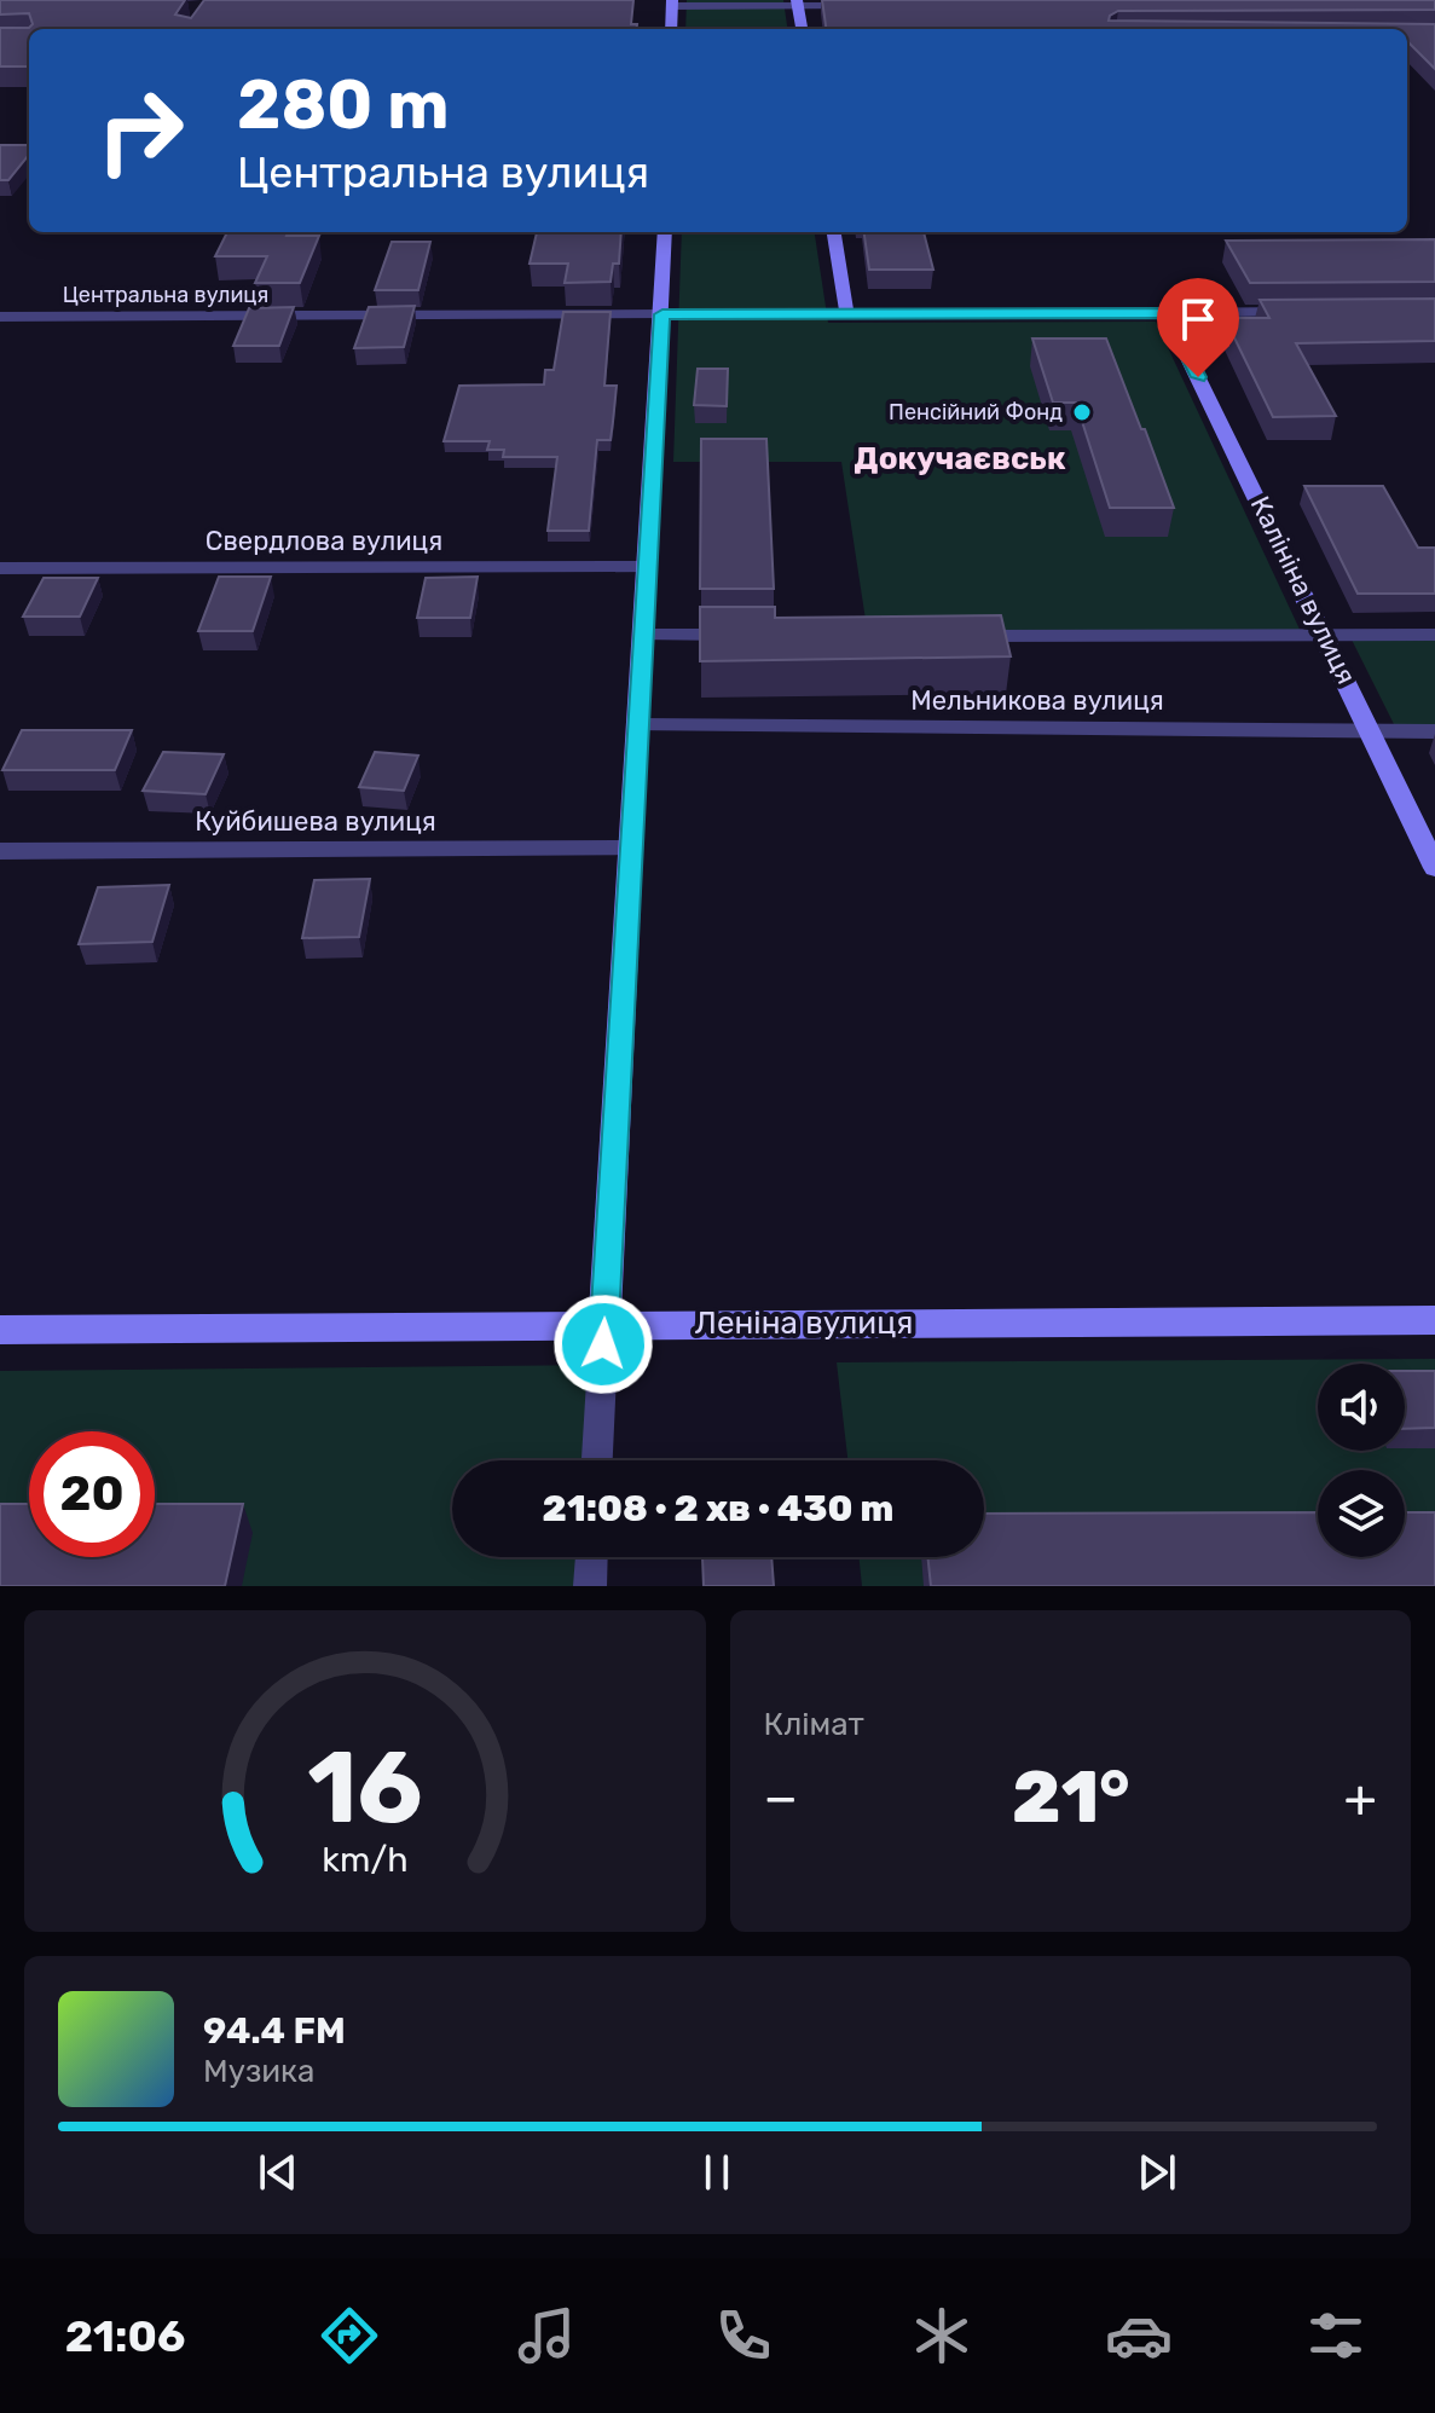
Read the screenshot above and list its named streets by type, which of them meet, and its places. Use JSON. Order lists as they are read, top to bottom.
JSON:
{
  "streets": {
    "main road": ["Центральна вулиця", "Калініна вулиця", "Леніна вулиця"],
    "street": ["Свердлова вулиця", "Мельникова вулиця", "Куйбишева вулиця"]
  },
  "crossings": [
    ["Центральна вулиця", "Калініна вулиця"],
    ["Калініна вулиця", "Мельникова вулиця"]
  ],
  "districts": ["Докучаєвськ"],
  "places": ["Пенсійний Фонд"],
  "page": {
    "turn": ["280 m", "Центральна вулиця"],
    "limit": "20",
    "trip": "21:08 · 2 хв · 430 m",
    "tile": "Клімат",
    "heat": ["−", "21°", "+"],
    "song": ["94.4 FM", "Музика"],
    "tabs": "21:06",
    "gauge": ["16", "km/h"]
  }
}
